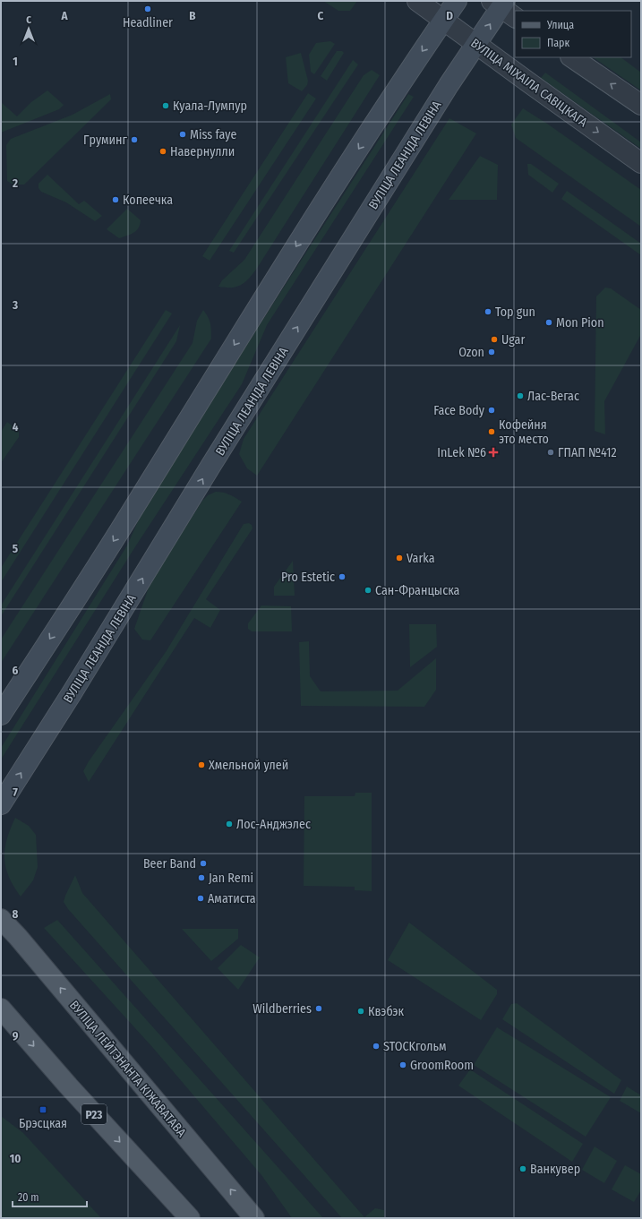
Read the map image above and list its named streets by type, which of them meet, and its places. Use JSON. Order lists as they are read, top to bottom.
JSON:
{
  "streets": {
    "main road": ["ВУЛІЦА ЛЕАНІДА ЛЕВІНА", "ВУЛІЦА ЛЕЙТЭНАНТА КІЖАВАТАВА", "Р23"],
    "street": ["ВУЛІЦА МІХАІЛА САВІЦКАГА"]
  },
  "crossings": [
    ["ВУЛІЦА МІХАІЛА САВІЦКАГА", "ВУЛІЦА ЛЕАНІДА ЛЕВІНА"]
  ],
  "places": {
    "other": [
      "Headliner",
      "Куала-Лумпур",
      "Miss faye",
      "Груминг",
      "Навернулли",
      "Копеечка",
      "Top gun",
      "Mon Pion",
      "Ugar",
      "Ozon",
      "Лас-Вегас",
      "Face Body",
      "Кофейня это место",
      "ГПАП №412",
      "Varka",
      "Pro Estetic",
      "Сан-Францыска",
      "Хмельной улей",
      "Лос-Анджэлес",
      "Beer Band",
      "Jan Remi",
      "Аматиста",
      "Wildberries",
      "Квэбэк",
      "STOCKгольм",
      "GroomRoom",
      "Ванкувер"
    ],
    "health": ["InLek №6"],
    "transit": ["Брэсцкая"]
  },
  "legend": ["Улица", "Парк"],
  "scale_bar": "20 m",
  "north": "top",
  "grid": {
    "columns": [
      "A",
      "B",
      "C",
      "D"
    ],
    "rows": [
      "1",
      "2",
      "3",
      "4",
      "5",
      "6",
      "7",
      "8",
      "9",
      "10"
    ]
  }
}
